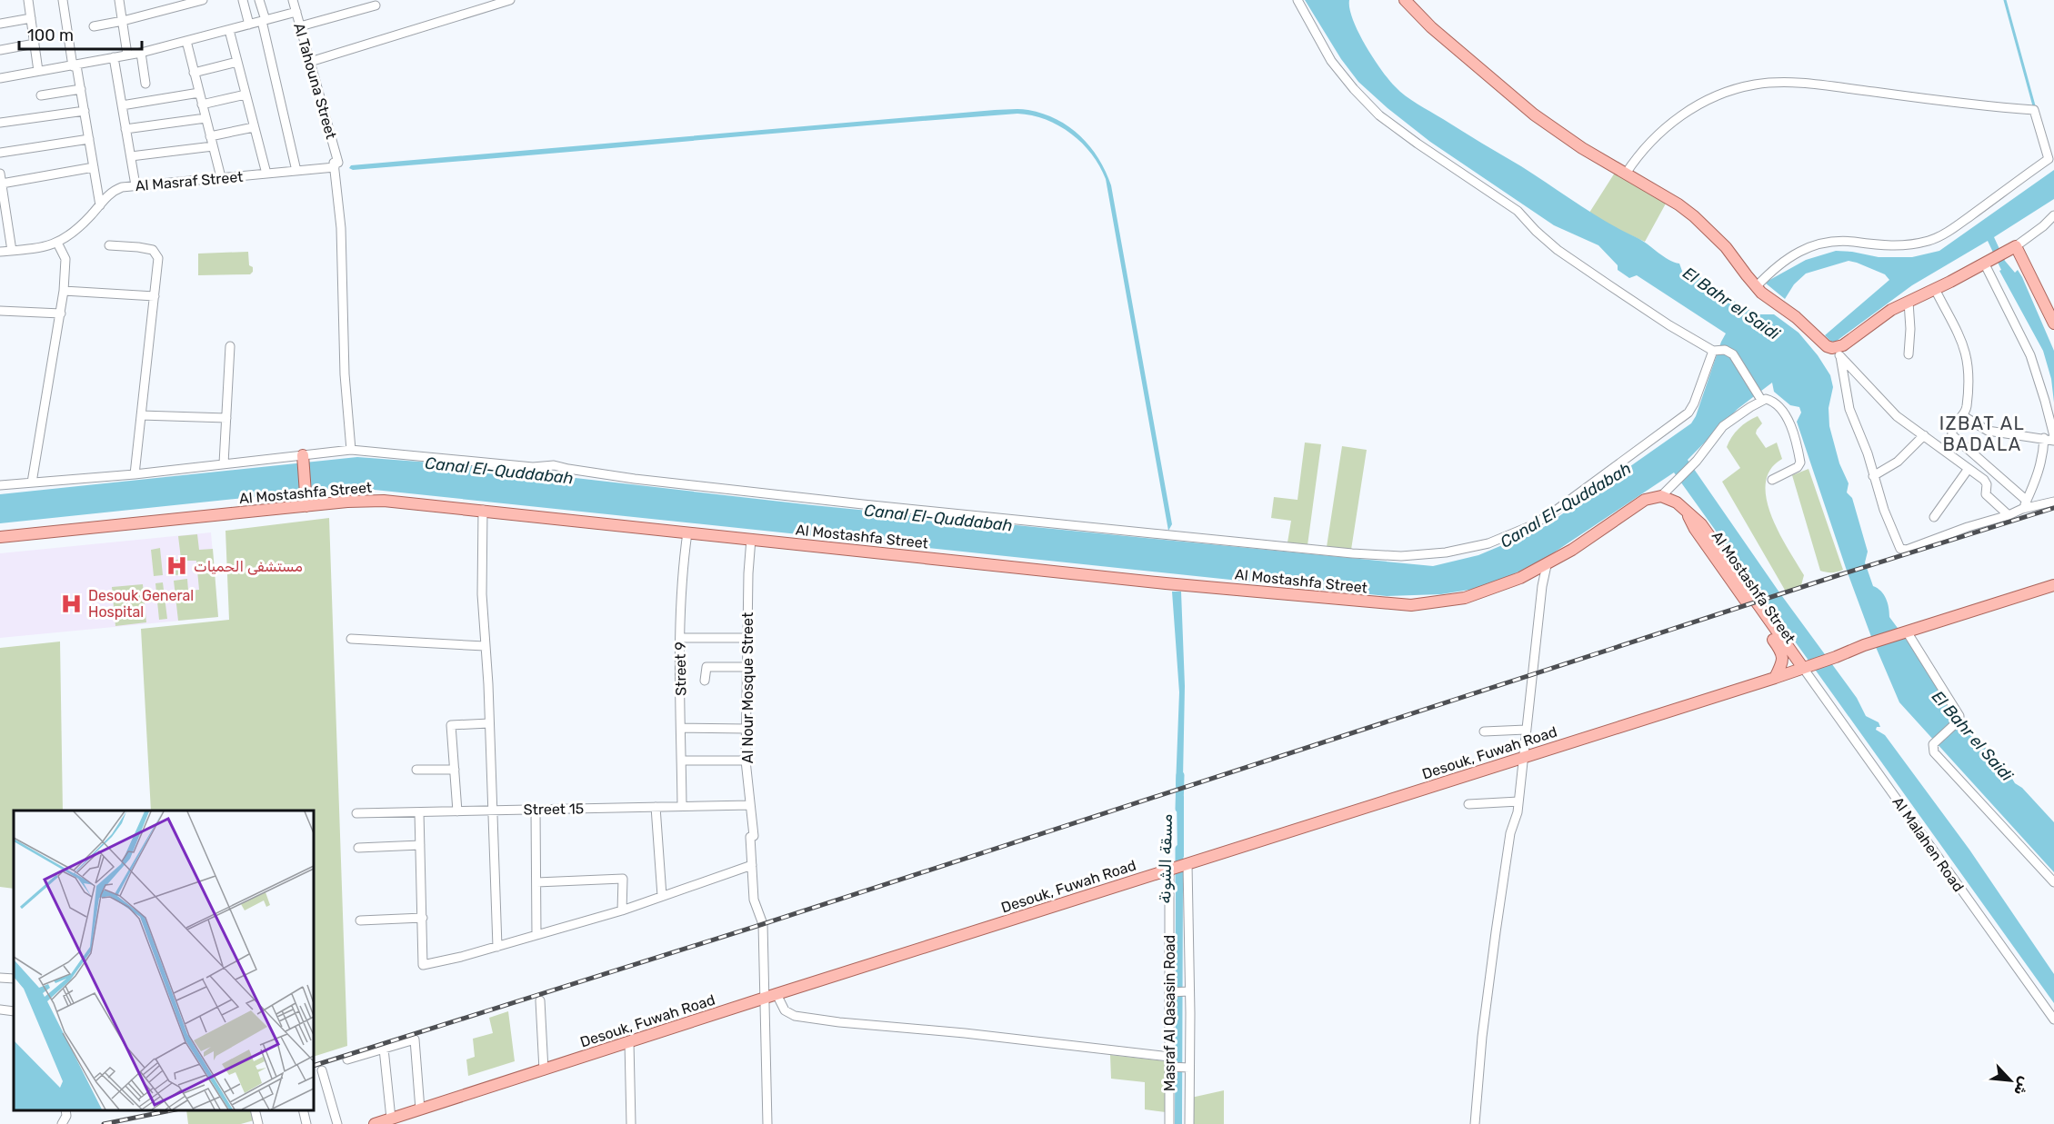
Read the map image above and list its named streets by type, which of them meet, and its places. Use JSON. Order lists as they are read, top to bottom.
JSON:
{
  "streets": {
    "main road": ["Al Mostashfa Street", "Desouk, Fuwah Road"],
    "street": [
      "Al Tahouna Street",
      "Al Masraf Street",
      "Street 9",
      "Al Nour Mosque Street",
      "Street 15",
      "Al Malahen Road",
      "Masraf Al Qasasin Road"
    ]
  },
  "crossings": [
    ["Al Tahouna Street", "Al Masraf Street"],
    ["Al Mostashfa Street", "Street 9"],
    ["Al Mostashfa Street", "Al Nour Mosque Street"],
    ["Al Mostashfa Street", "Desouk, Fuwah Road"],
    ["Al Mostashfa Street", "Al Malahen Road"],
    ["Street 9", "Street 15"],
    ["Al Nour Mosque Street", "Desouk, Fuwah Road"],
    ["Al Nour Mosque Street", "Street 15"],
    ["Desouk, Fuwah Road", "Al Malahen Road"],
    ["Desouk, Fuwah Road", "Masraf Al Qasasin Road"]
  ],
  "districts": ["IZBAT AL BADALA"],
  "water": ["El Bahr el Saidi", "Canal El-Quddabah", "مسقة الشونة"],
  "places": {
    "hospital": ["مستشفى الحميات", "Desouk General Hospital"]
  },
  "scale_bar": "100 m",
  "north": "bottom right"
}
